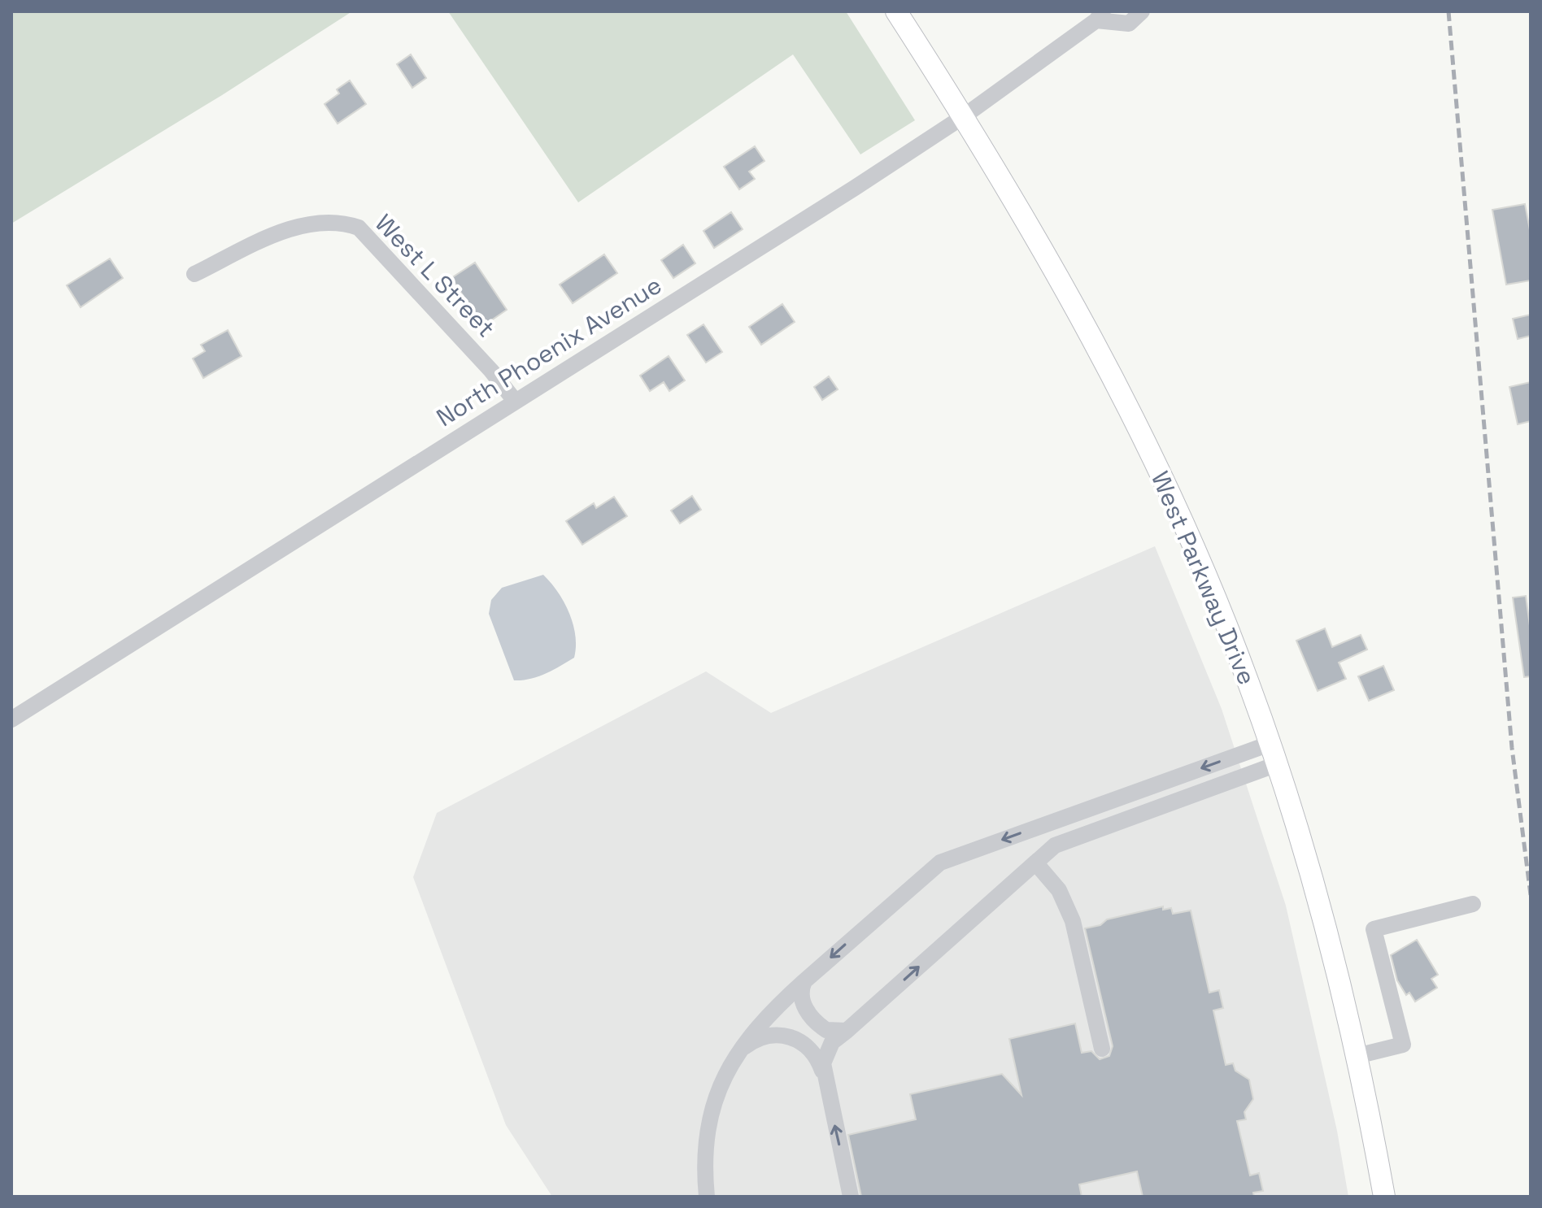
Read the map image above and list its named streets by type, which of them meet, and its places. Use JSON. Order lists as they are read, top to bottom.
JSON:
{
  "streets": {
    "main road": ["West Parkway Drive"],
    "street": ["West L Street", "North Phoenix Avenue"]
  },
  "crossings": [
    ["West L Street", "North Phoenix Avenue"],
    ["North Phoenix Avenue", "West Parkway Drive"]
  ]
}
